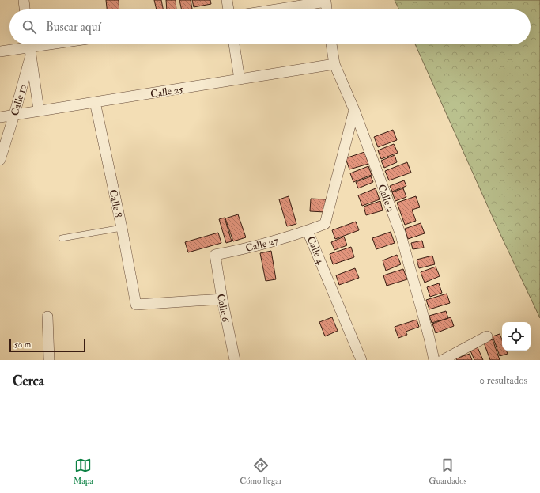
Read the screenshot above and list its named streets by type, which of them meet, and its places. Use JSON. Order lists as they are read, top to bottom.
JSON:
{
  "streets": {
    "street": [
      "Calle 25",
      "Calle 10",
      "Calle 2",
      "Calle 8",
      "Calle 27",
      "Calle 4",
      "Calle 6"
    ]
  },
  "crossings": [
    ["Calle 25", "Calle 10"],
    ["Calle 25", "Calle 2"],
    ["Calle 25", "Calle 8"],
    ["Calle 2", "Calle 4"],
    ["Calle 8", "Calle 6"],
    ["Calle 27", "Calle 4"],
    ["Calle 27", "Calle 6"]
  ],
  "scale_bar": "50 m",
  "page": {
    "search": "Buscar aquí",
    "scale": "50 m",
    "heading": ["Cerca", "0 resultados"],
    "nav": ["Mapa", "Cómo llegar", "Guardados"]
  }
}
